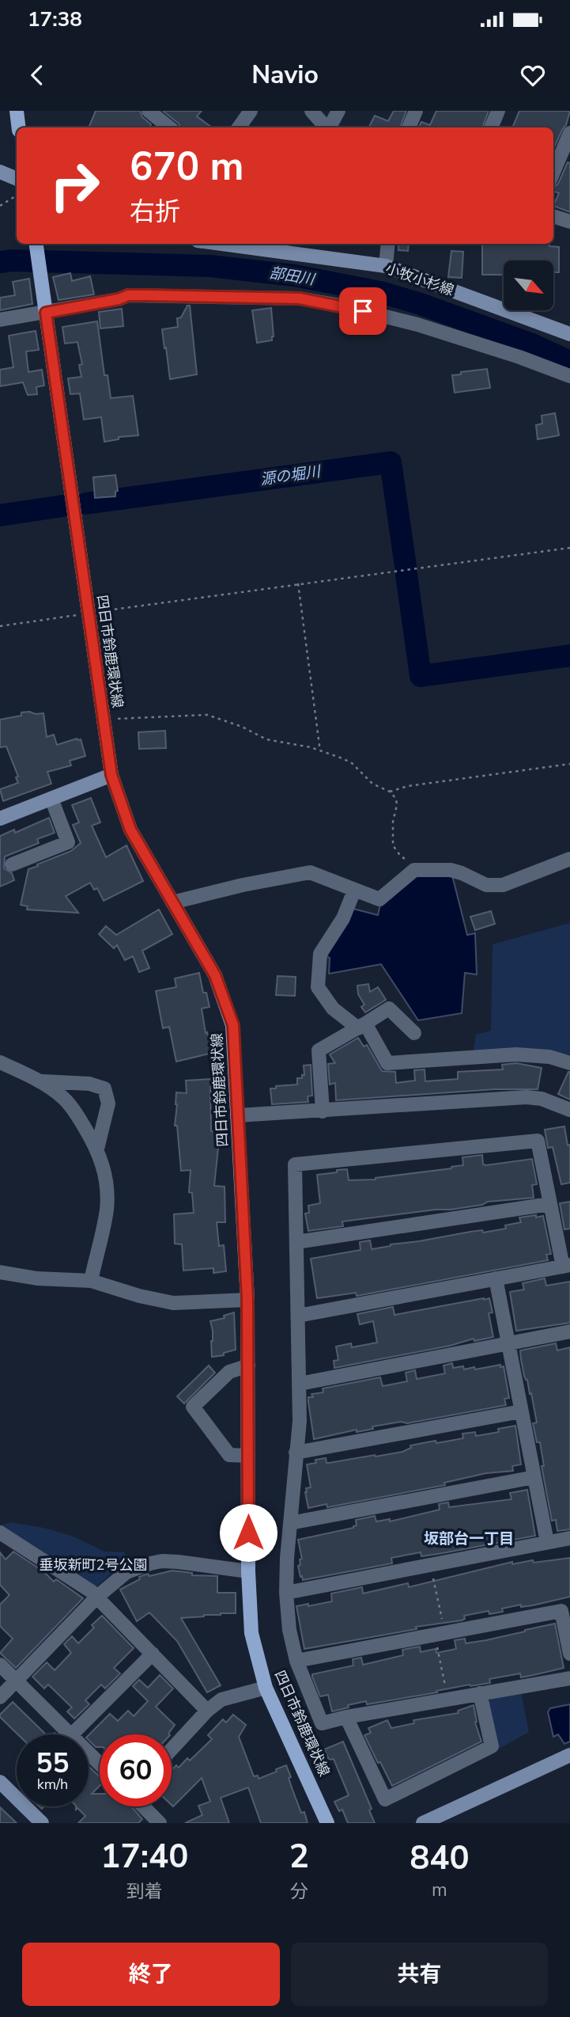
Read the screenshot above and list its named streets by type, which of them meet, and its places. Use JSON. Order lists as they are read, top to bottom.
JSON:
{
  "streets": {
    "main road": ["小牧小杉線", "四日市鈴鹿環状線"]
  },
  "districts": ["坂部台一丁目"],
  "water": ["部田川", "源の堀川"],
  "parks": ["垂坂新町2号公園"],
  "north": "bottom right",
  "page": {
    "status": "17:38",
    "header": "Navio",
    "turn": ["670 m", "右折"],
    "speed": "55 km/h",
    "limit": "60",
    "eta": [
      "17:40",
      "到着",
      "2",
      "分",
      "840",
      "m"
    ],
    "buttons": ["終了", "共有"]
  }
}
